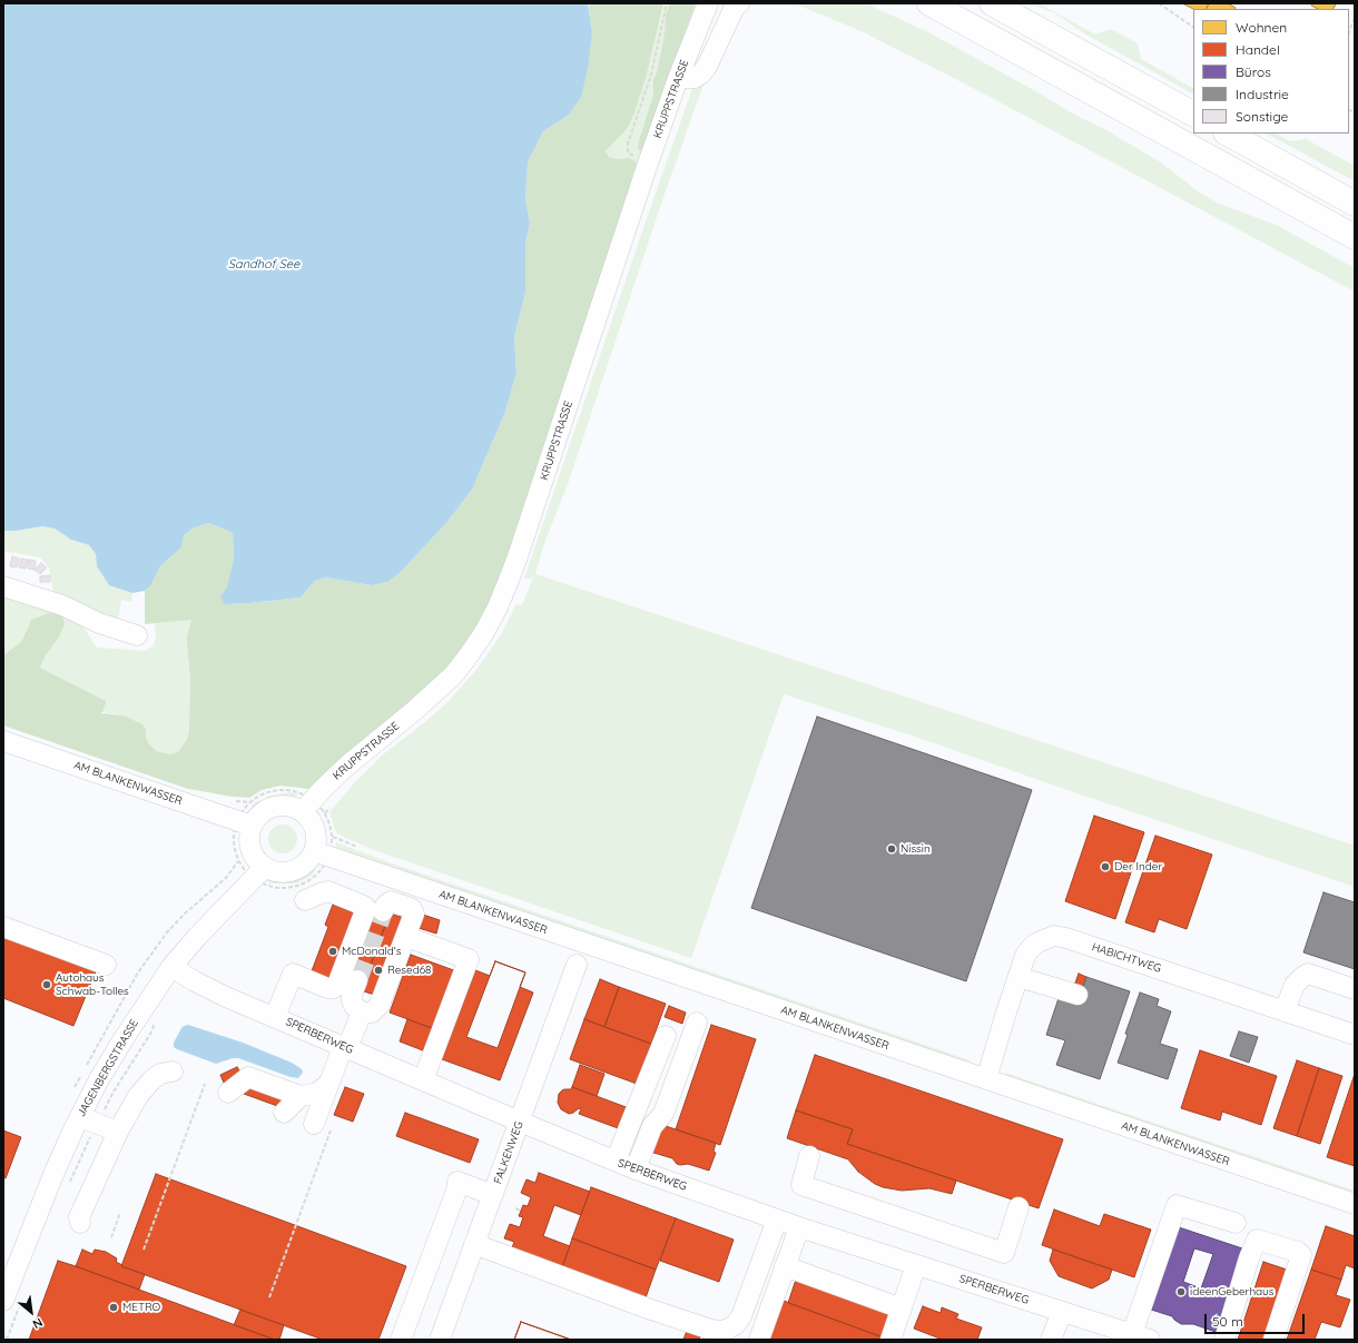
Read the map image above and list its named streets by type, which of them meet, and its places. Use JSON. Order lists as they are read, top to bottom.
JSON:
{
  "streets": {
    "street": [
      "KRUPPSTRASSE",
      "AM BLANKENWASSER",
      "HABICHTWEG",
      "SPERBERWEG",
      "JAGENBERGSTRASSE",
      "FALKENWEG"
    ]
  },
  "crossings": [
    ["AM BLANKENWASSER", "HABICHTWEG"],
    ["SPERBERWEG", "JAGENBERGSTRASSE"],
    ["SPERBERWEG", "FALKENWEG"]
  ],
  "water": ["Sandhof See"],
  "places": [
    "Nissin",
    "Der Inder",
    "McDonald's",
    "Resed68",
    "Autohaus Schwab-Tolles",
    "ideenGeberhaus",
    "METRO"
  ],
  "legend": [
    "Wohnen",
    "Handel",
    "Büros",
    "Industrie",
    "Sonstige"
  ],
  "scale_bar": "50 m",
  "north": "bottom right"
}
